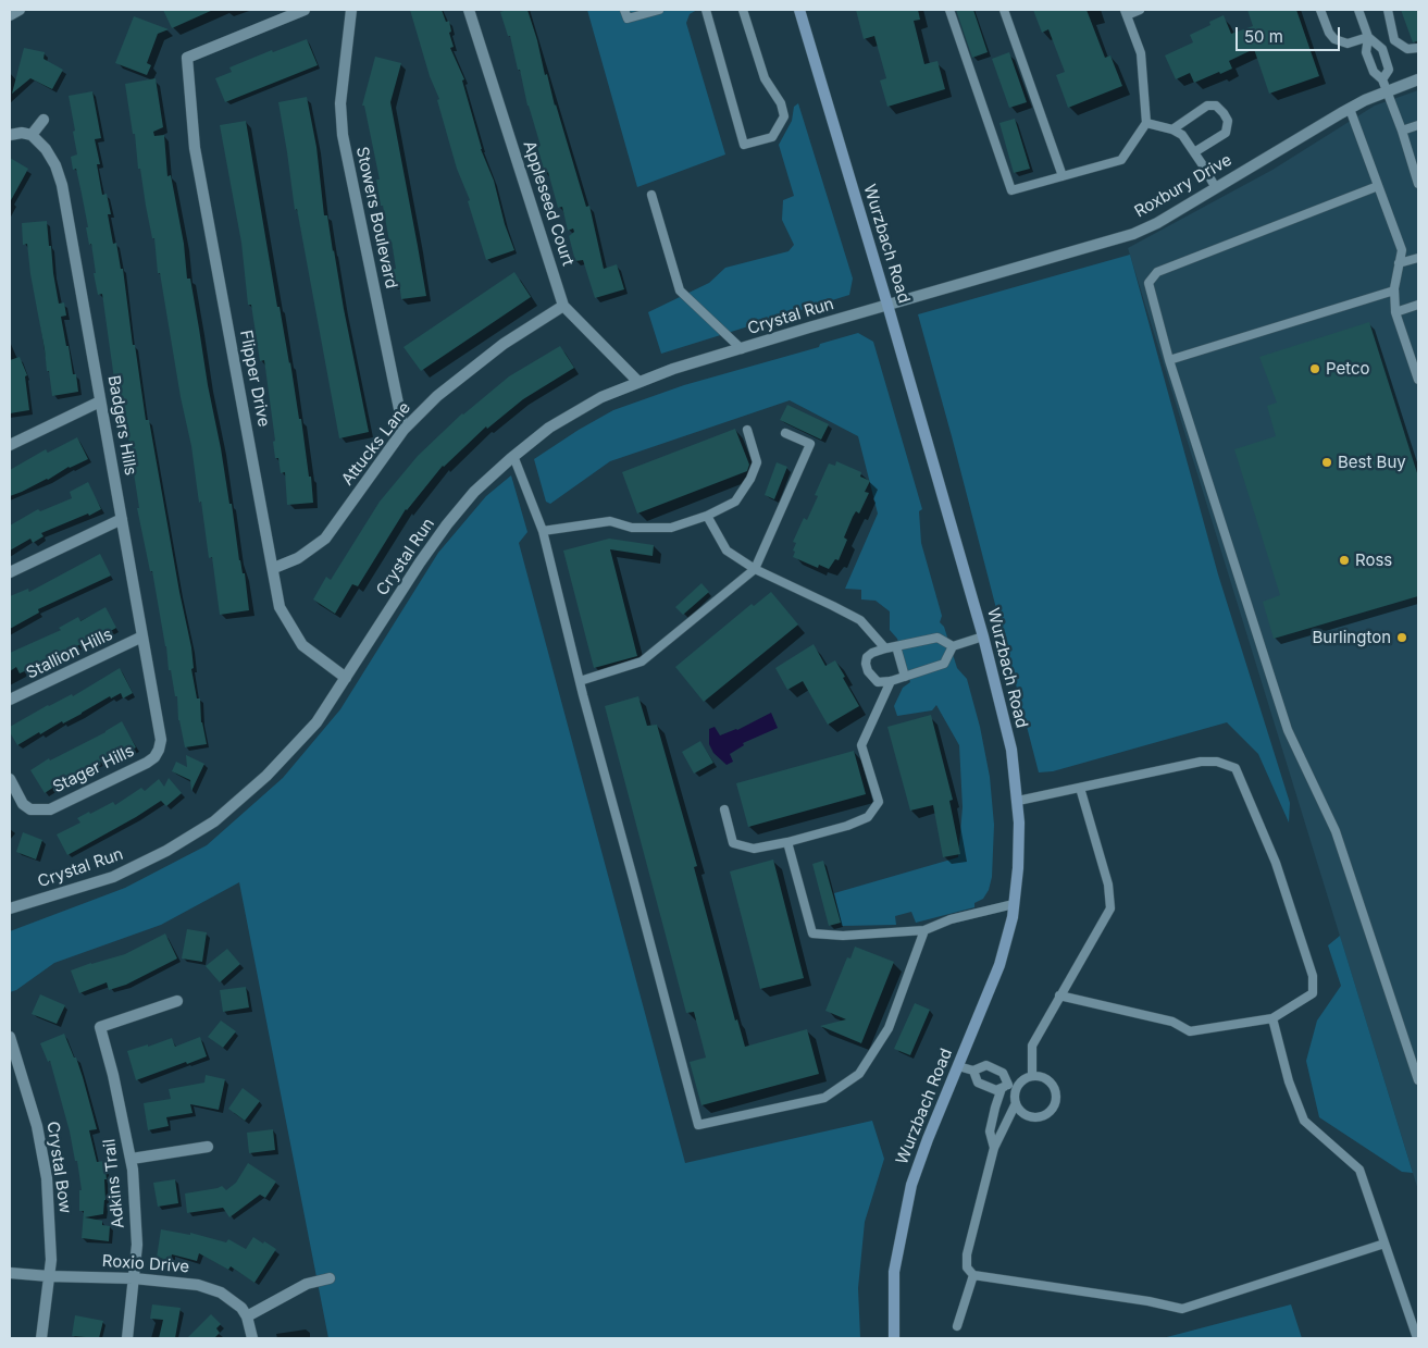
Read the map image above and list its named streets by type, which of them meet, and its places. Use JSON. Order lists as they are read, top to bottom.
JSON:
{
  "streets": {
    "main road": ["Wurzbach Road"],
    "street": [
      "Roxbury Drive",
      "Appleseed Court",
      "Stowers Boulevard",
      "Crystal Run",
      "Flipper Drive",
      "Badgers Hills",
      "Attucks Lane",
      "Stallion Hills",
      "Stager Hills",
      "Crystal Bow",
      "Adkins Trail",
      "Roxio Drive"
    ]
  },
  "crossings": [
    ["Roxbury Drive", "Wurzbach Road"],
    ["Roxbury Drive", "Crystal Run"],
    ["Appleseed Court", "Crystal Run"],
    ["Appleseed Court", "Attucks Lane"],
    ["Stowers Boulevard", "Attucks Lane"],
    ["Wurzbach Road", "Crystal Run"],
    ["Crystal Run", "Flipper Drive"],
    ["Flipper Drive", "Attucks Lane"],
    ["Badgers Hills", "Stallion Hills"],
    ["Badgers Hills", "Stager Hills"],
    ["Crystal Bow", "Roxio Drive"],
    ["Adkins Trail", "Roxio Drive"]
  ],
  "places": [
    "Petco",
    "Best Buy",
    "Ross",
    "Burlington"
  ],
  "scale_bar": "50 m"
}
